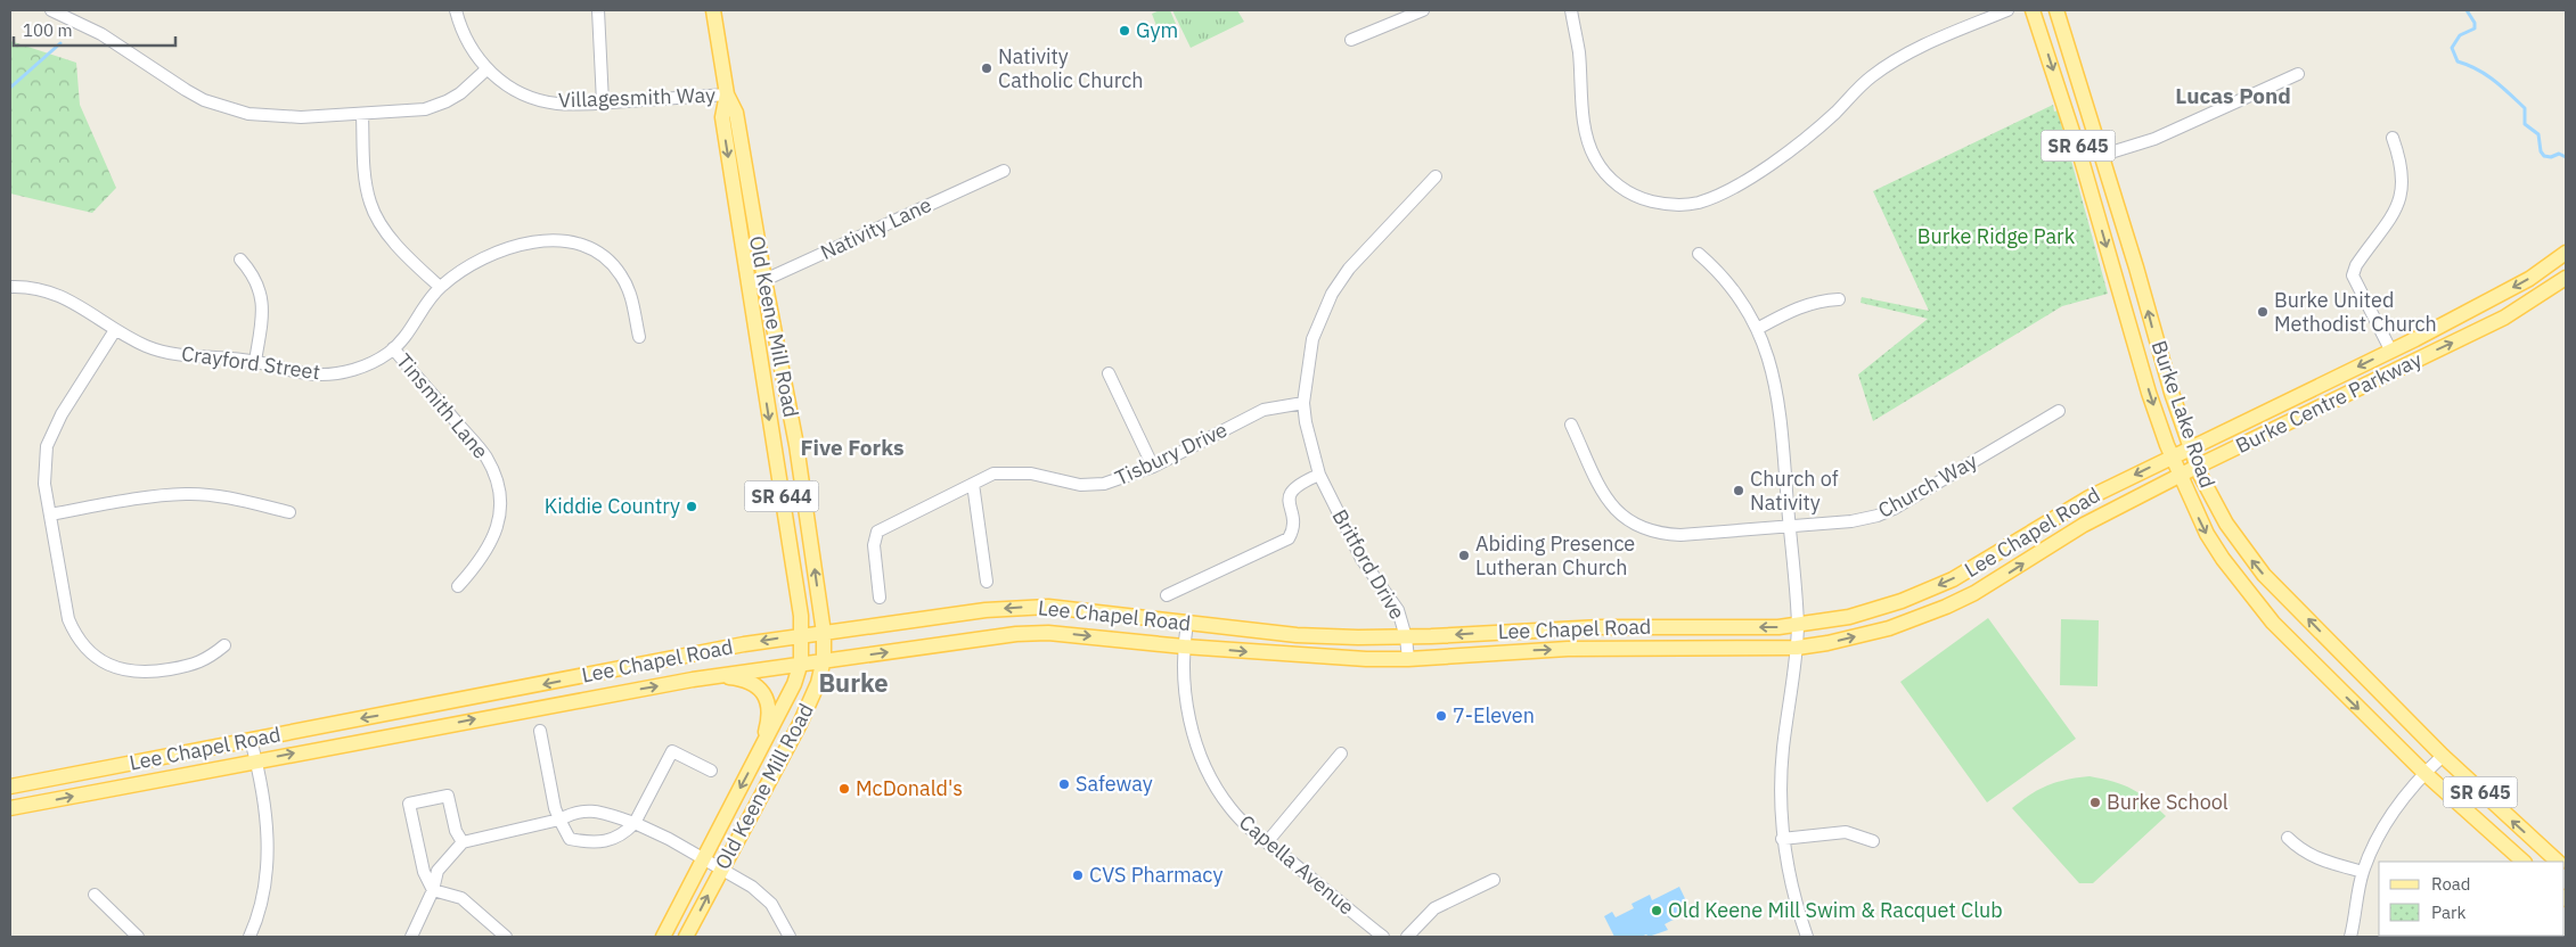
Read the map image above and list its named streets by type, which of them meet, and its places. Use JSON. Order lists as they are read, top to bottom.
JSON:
{
  "streets": {
    "main road": [
      "SR 645",
      "Old Keene Mill Road",
      "Burke Centre Parkway",
      "Burke Lake Road",
      "SR 644",
      "Lee Chapel Road"
    ],
    "street": [
      "Villagesmith Way",
      "Nativity Lane",
      "Crayford Street",
      "Tinsmith Lane",
      "Tisbury Drive",
      "Church Way",
      "Britford Drive",
      "Capella Avenue"
    ]
  },
  "crossings": [
    ["Villagesmith Way", "Old Keene Mill Road"],
    ["Nativity Lane", "Old Keene Mill Road"],
    ["Old Keene Mill Road", "Lee Chapel Road"],
    ["Crayford Street", "Tinsmith Lane"],
    ["Burke Centre Parkway", "Burke Lake Road"],
    ["Burke Centre Parkway", "Lee Chapel Road"],
    ["Burke Lake Road", "Lee Chapel Road"],
    ["Tisbury Drive", "Britford Drive"],
    ["Lee Chapel Road", "Britford Drive"],
    ["Lee Chapel Road", "Capella Avenue"]
  ],
  "districts": ["Lucas Pond", "Five Forks", "Burke"],
  "parks": ["Burke Ridge Park"],
  "places": [
    "Gym",
    "Nativity Catholic Church",
    "Burke United Methodist Church",
    "Church of Nativity",
    "Kiddie Country",
    "Abiding Presence Lutheran Church",
    "7-Eleven",
    "Safeway",
    "McDonald's",
    "Burke School",
    "CVS Pharmacy",
    "Old Keene Mill Swim & Racquet Club"
  ],
  "legend": ["Road", "Park"],
  "scale_bar": "100 m"
}
